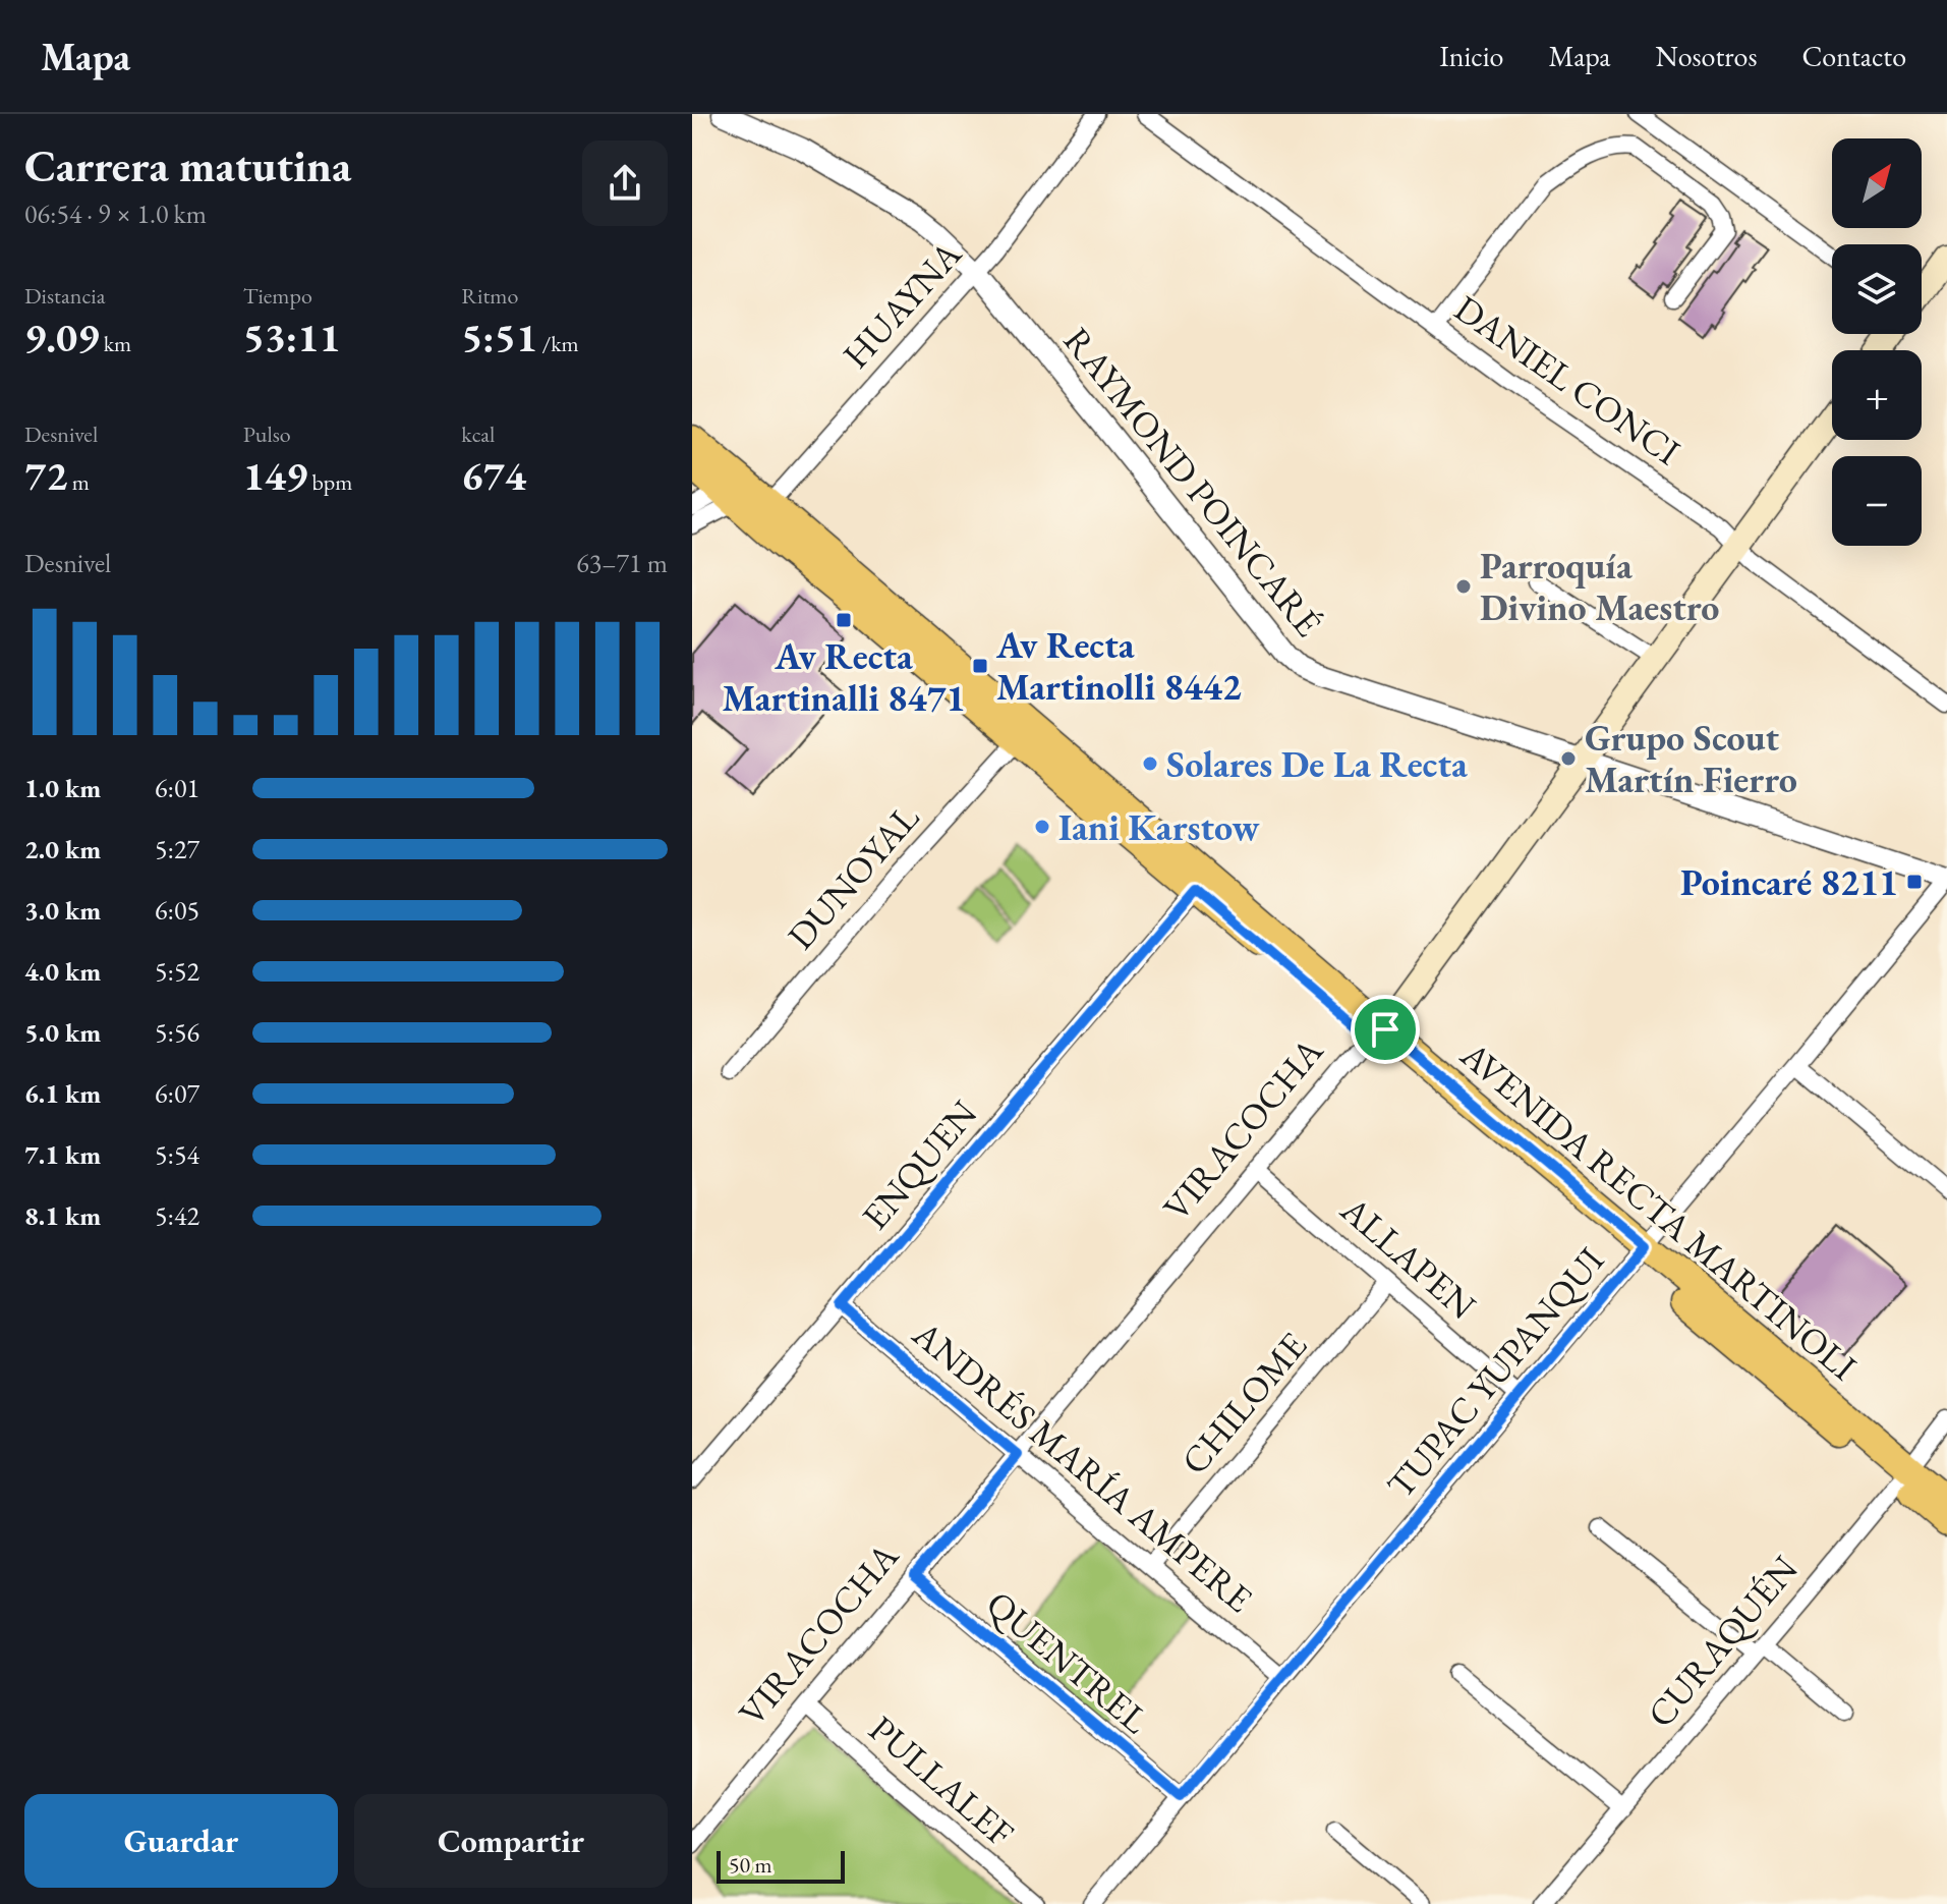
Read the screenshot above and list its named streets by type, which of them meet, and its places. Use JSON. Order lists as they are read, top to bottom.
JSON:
{
  "streets": {
    "main road": ["VIRACOCHA", "AVENIDA RECTA MARTINOLI"],
    "street": [
      "HUAYNA",
      "DANIEL CONCI",
      "RAYMOND POINCARÉ",
      "DUNOYAL",
      "ENQUEN",
      "ALLAPEN",
      "TUPAC YUPANQUI",
      "CHILOME",
      "ANDRÉS MARÍA AMPERE",
      "CURAQUÉN",
      "QUENTREL",
      "PULLALEF"
    ]
  },
  "crossings": [
    ["HUAYNA", "RAYMOND POINCARÉ"],
    ["HUAYNA", "AVENIDA RECTA MARTINOLI"],
    ["DANIEL CONCI", "VIRACOCHA"],
    ["RAYMOND POINCARÉ", "VIRACOCHA"],
    ["RAYMOND POINCARÉ", "TUPAC YUPANQUI"],
    ["DUNOYAL", "AVENIDA RECTA MARTINOLI"],
    ["VIRACOCHA", "AVENIDA RECTA MARTINOLI"],
    ["VIRACOCHA", "ALLAPEN"],
    ["VIRACOCHA", "ANDRÉS MARÍA AMPERE"],
    ["VIRACOCHA", "QUENTREL"],
    ["VIRACOCHA", "PULLALEF"],
    ["ENQUEN", "AVENIDA RECTA MARTINOLI"],
    ["ENQUEN", "ANDRÉS MARÍA AMPERE"],
    ["AVENIDA RECTA MARTINOLI", "TUPAC YUPANQUI"],
    ["AVENIDA RECTA MARTINOLI", "CURAQUÉN"],
    ["ALLAPEN", "TUPAC YUPANQUI"],
    ["ALLAPEN", "CHILOME"],
    ["TUPAC YUPANQUI", "ANDRÉS MARÍA AMPERE"],
    ["TUPAC YUPANQUI", "QUENTREL"],
    ["CHILOME", "ANDRÉS MARÍA AMPERE"]
  ],
  "places": {
    "other": [
      "Parroquía Divino Maestro",
      "Grupo Scout Martín Fierro",
      "Solares De La Recta",
      "Iani Karstow"
    ],
    "transit": ["Av Recta Martinalli 8471", "Av Recta Martinolli 8442", "Poincaré 8211"]
  },
  "scale_bar": "50 m",
  "north": "top right",
  "page": {
    "header": "Mapa",
    "nav": [
      "Inicio",
      "Mapa",
      "Nosotros",
      "Contacto"
    ],
    "heading": ["Carrera matutina", "06:54 · 9 × 1.0 km"],
    "map_buttons": ["+", "−"],
    "stats": [
      ["Distancia", "9.09 km"],
      ["Tiempo", "53:11"],
      ["Ritmo", "5:51 /km"],
      ["Desnivel", "72 m"],
      ["Pulso", "149 bpm"],
      ["kcal", "674"]
    ],
    "chart": ["Desnivel", "63–71 m"],
    "list": [
      {
        "name": "1.0 km",
        "note": "6:01"
      },
      {
        "name": "2.0 km",
        "note": "5:27"
      },
      {
        "name": "3.0 km",
        "note": "6:05"
      },
      {
        "name": "4.0 km",
        "note": "5:52"
      },
      {
        "name": "5.0 km",
        "note": "5:56"
      },
      {
        "name": "6.1 km",
        "note": "6:07"
      },
      {
        "name": "7.1 km",
        "note": "5:54"
      },
      {
        "name": "8.1 km",
        "note": "5:42"
      }
    ],
    "buttons": ["Guardar", "Compartir"],
    "scale": "50 m"
  }
}
